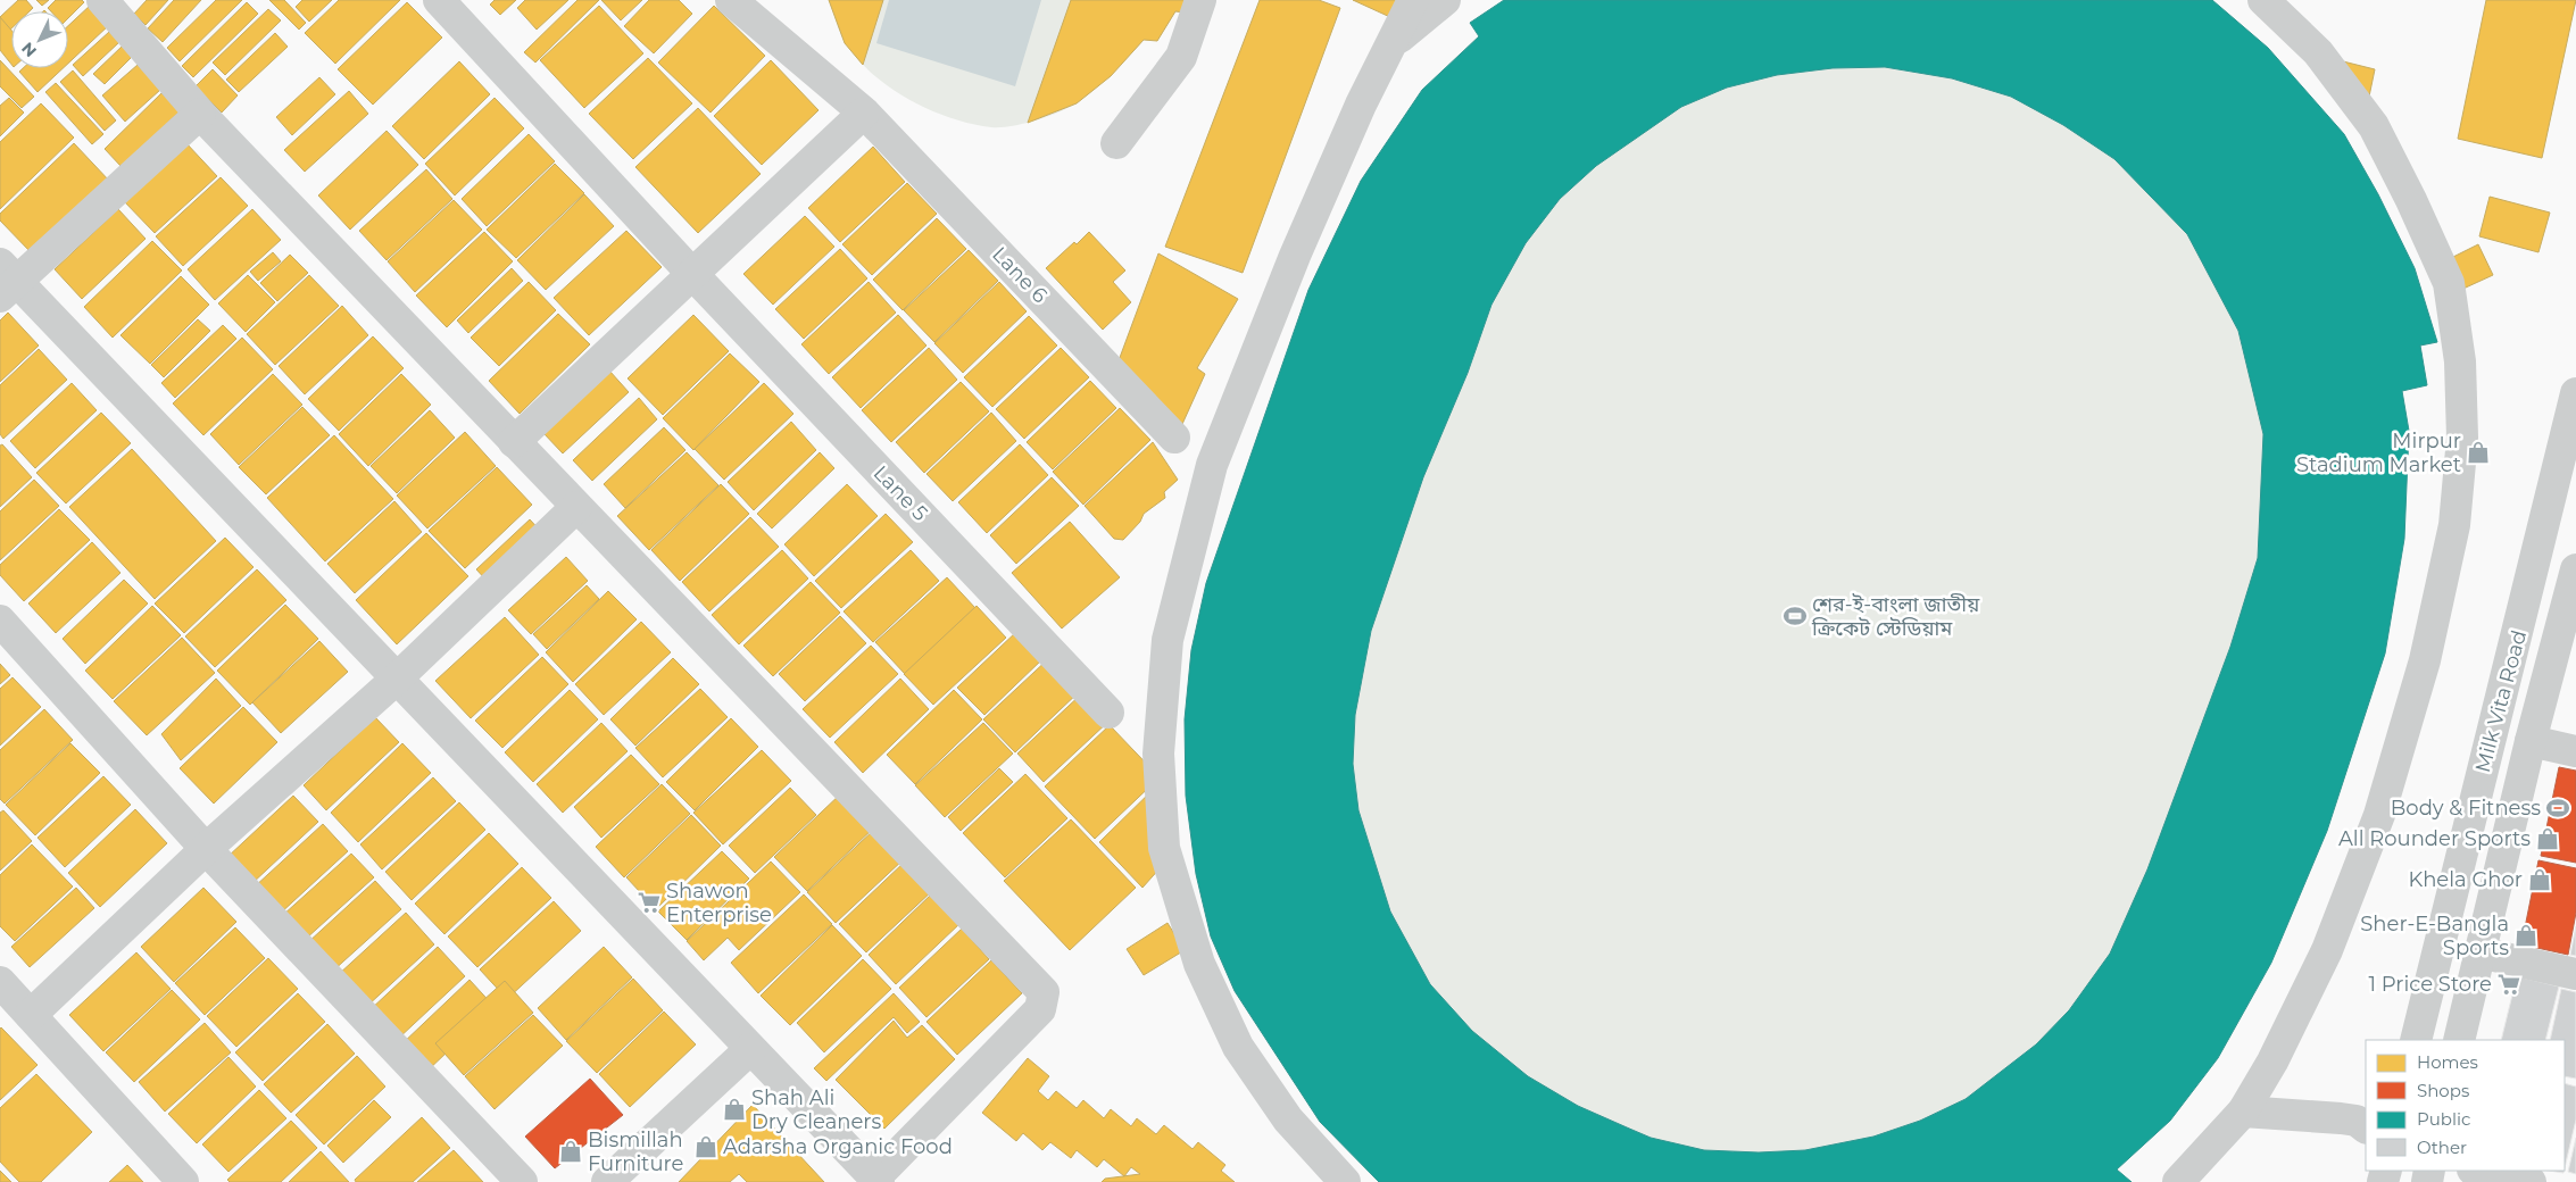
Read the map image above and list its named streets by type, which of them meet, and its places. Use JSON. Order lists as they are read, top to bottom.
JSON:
{
  "streets": {
    "street": ["Lane 6", "Lane 5", "Milk Vita Road"]
  },
  "places": {
    "shop": [
      "Mirpur Stadium Market",
      "All Rounder Sports",
      "Khela Ghor",
      "Sher-E-Bangla Sports",
      "Shah Ali Dry Cleaners",
      "Adarsha Organic Food",
      "Bismillah Furniture"
    ],
    "sports": ["শের-ই-বাংলা জাতীয় ক্রিকেট স্টেডিয়াম", "Body & Fitness"],
    "supermarket": ["Shawon Enterprise", "1 Price Store"]
  },
  "legend": [
    "Homes",
    "Shops",
    "Public",
    "Other"
  ],
  "north": "bottom left"
}
